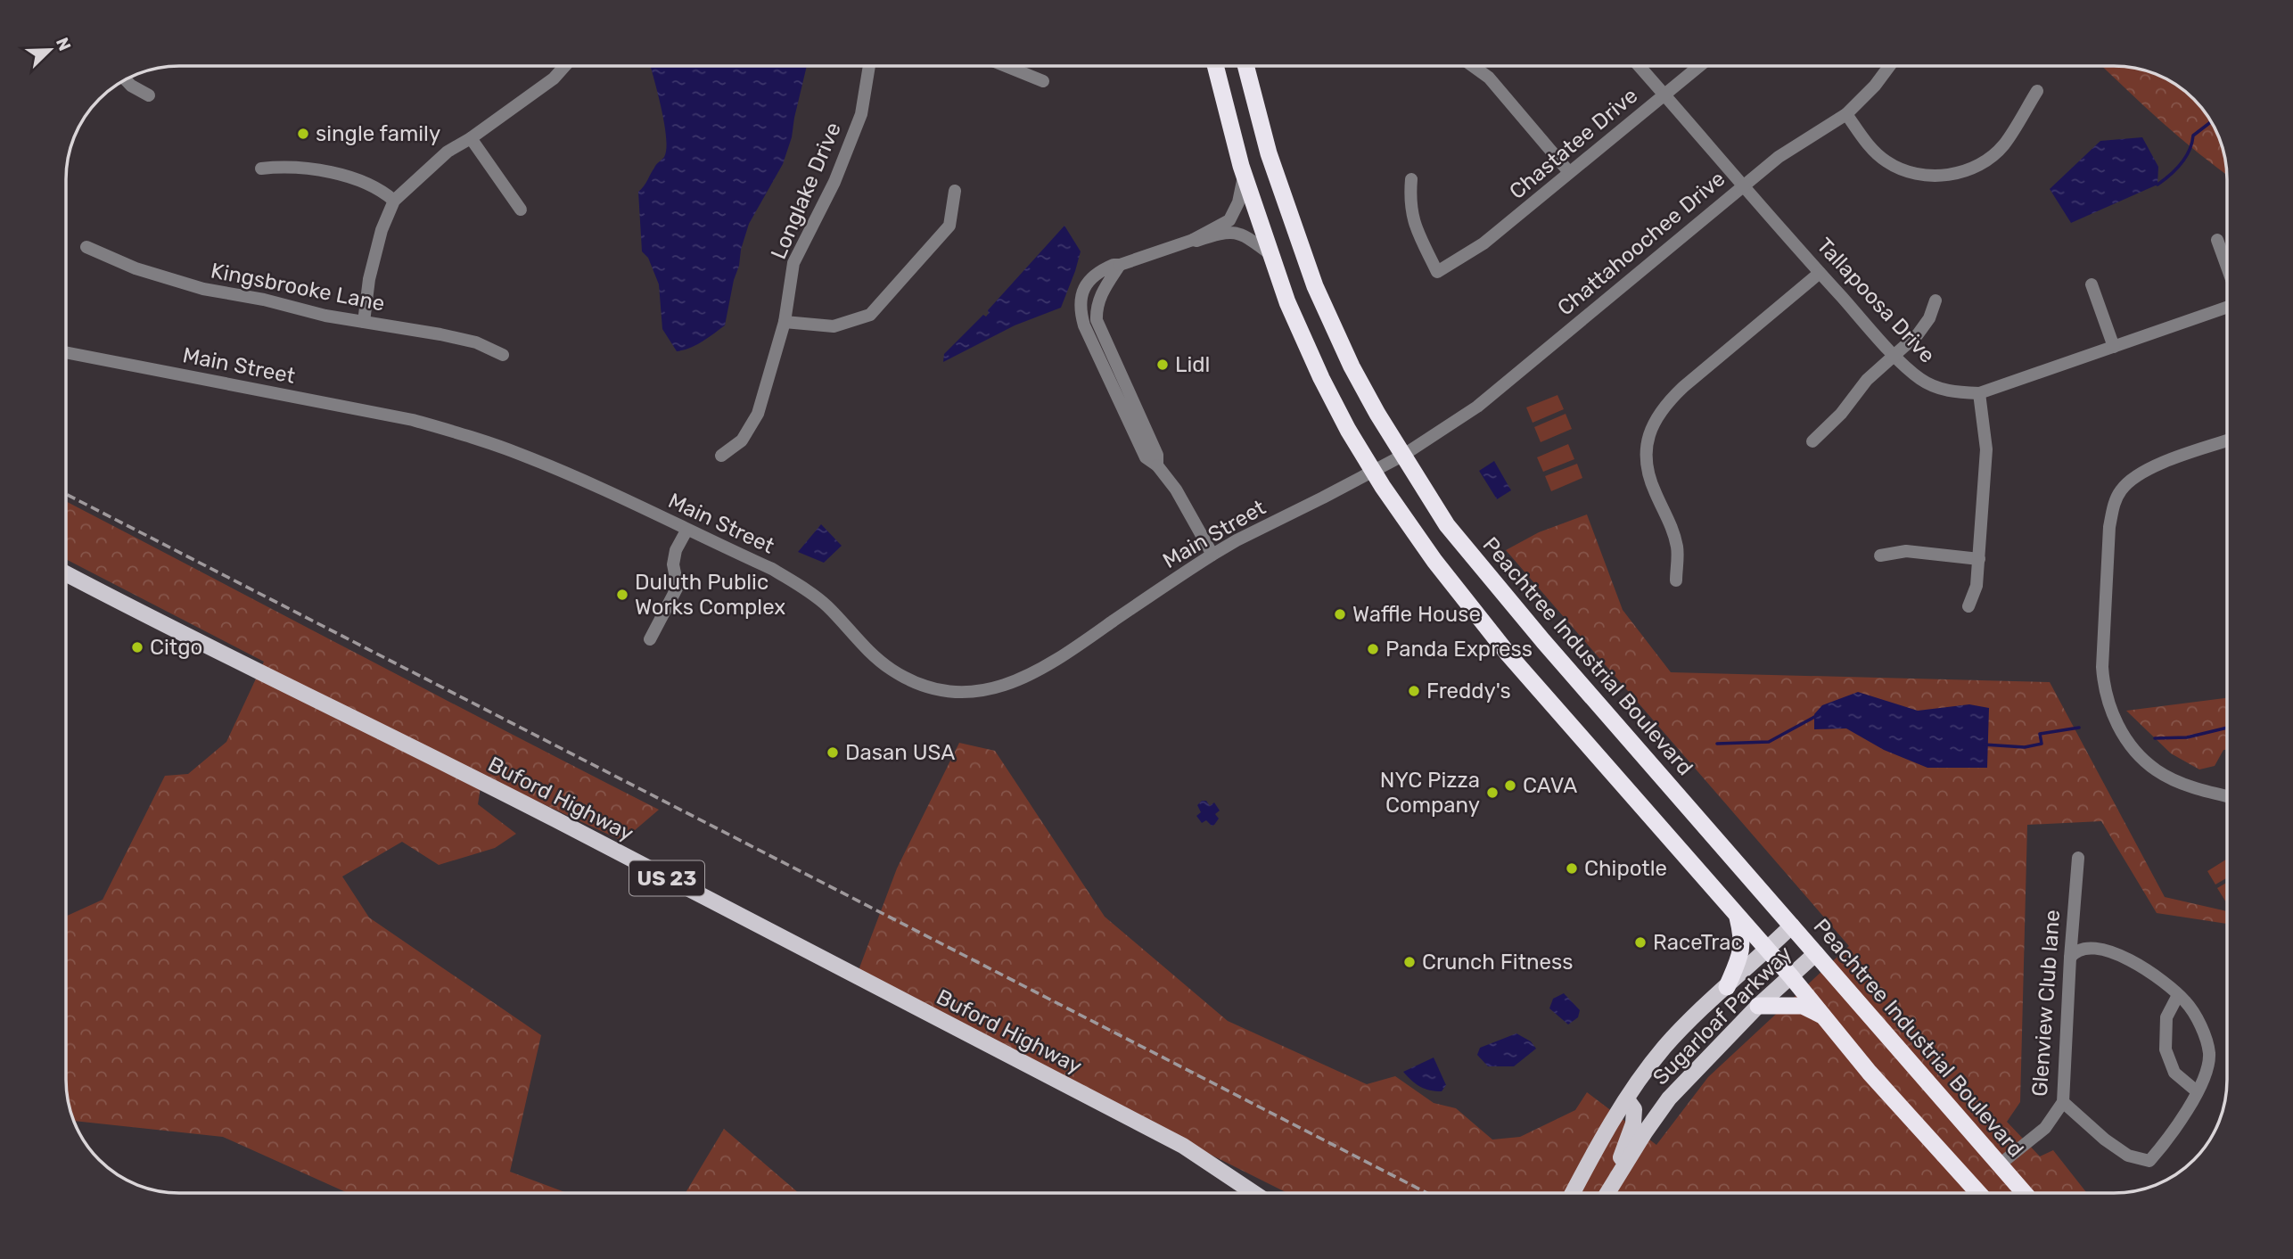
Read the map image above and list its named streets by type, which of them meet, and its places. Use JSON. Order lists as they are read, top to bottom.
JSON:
{
  "streets": {
    "highway": ["Peachtree Industrial Boulevard"],
    "main road": ["Buford Highway", "US 23", "Sugarloaf Parkway"],
    "street": [
      "Chastatee Drive",
      "Longlake Drive",
      "Chattahoochee Drive",
      "Kingsbrooke Lane",
      "Tallapoosa Drive",
      "Main Street",
      "Glenview Club lane"
    ]
  },
  "crossings": [
    ["Chastatee Drive", "Tallapoosa Drive"],
    ["Chattahoochee Drive", "Tallapoosa Drive"],
    ["Chattahoochee Drive", "Main Street"],
    ["Chattahoochee Drive", "Peachtree Industrial Boulevard"],
    ["Main Street", "Peachtree Industrial Boulevard"],
    ["Peachtree Industrial Boulevard", "Glenview Club lane"],
    ["Peachtree Industrial Boulevard", "Sugarloaf Parkway"]
  ],
  "places": [
    "single family",
    "Lidl",
    "Duluth Public Works Complex",
    "Waffle House",
    "Citgo",
    "Panda Express",
    "Freddy's",
    "Dasan USA",
    "CAVA",
    "NYC Pizza Company",
    "Chipotle",
    "RaceTrac",
    "Crunch Fitness"
  ],
  "north": "top right"
}
